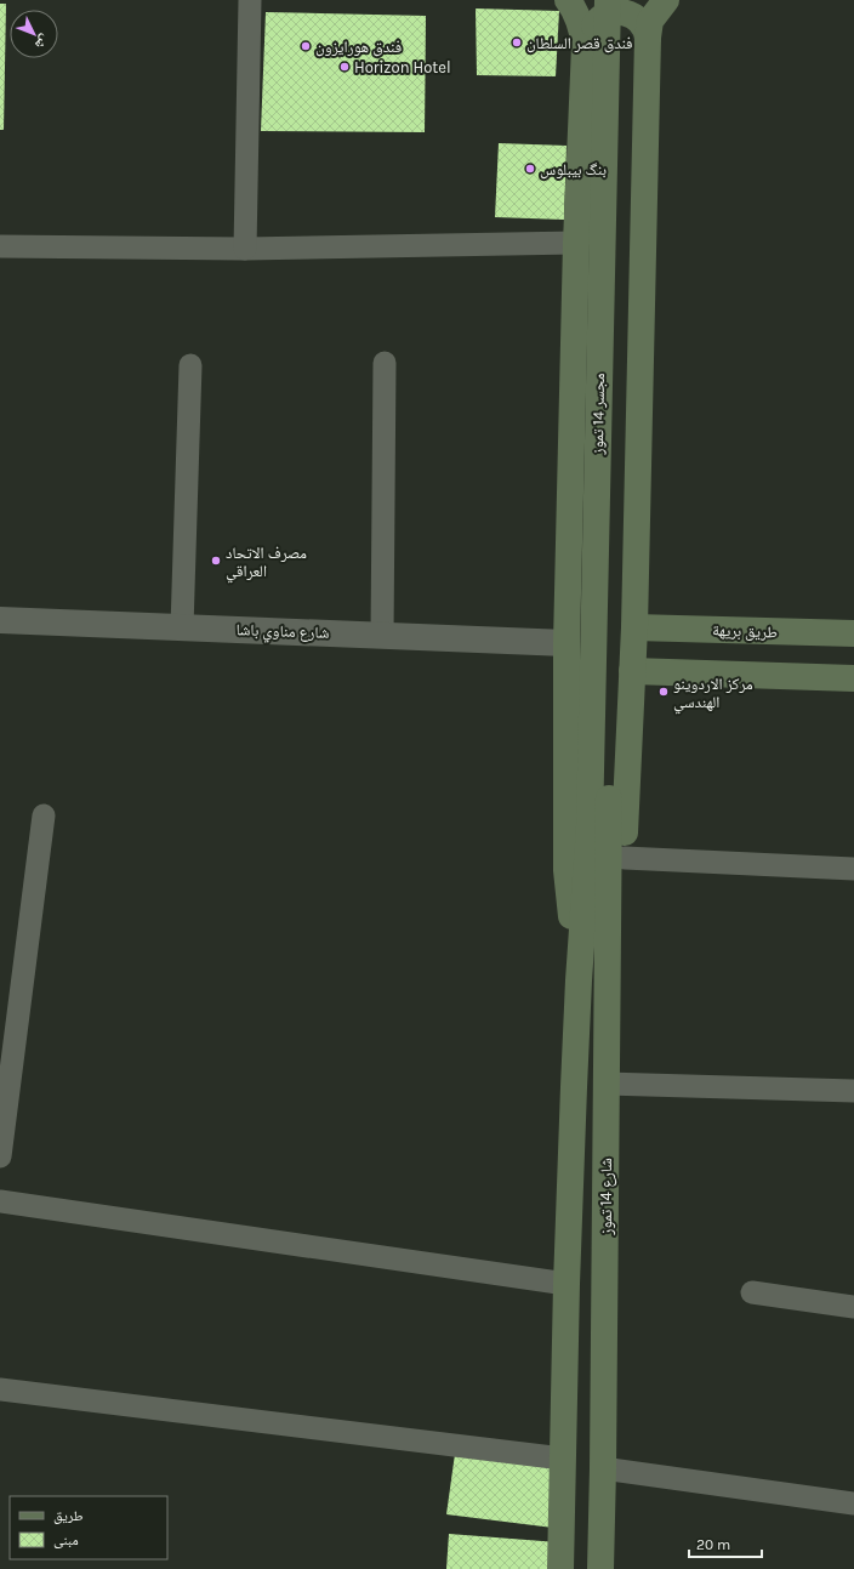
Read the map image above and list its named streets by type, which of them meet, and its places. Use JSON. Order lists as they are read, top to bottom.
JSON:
{
  "streets": {
    "main road": ["مجسر 14 تموز", "طريق بريهة", "شارع 14 تموز"],
    "street": ["شارع مناوي باشا"]
  },
  "crossings": [
    ["مجسر 14 تموز", "شارع 14 تموز"]
  ],
  "places": [
    "فندق قصر السلطان",
    "فندق هورايزون",
    "Horizon Hotel",
    "بنگ بيبلوس",
    "مصرف الاتحاد العراقي",
    "مركز الاردوينو الهندسي"
  ],
  "legend": ["طريق", "مبنى"],
  "scale_bar": "20 m",
  "north": "bottom right"
}
